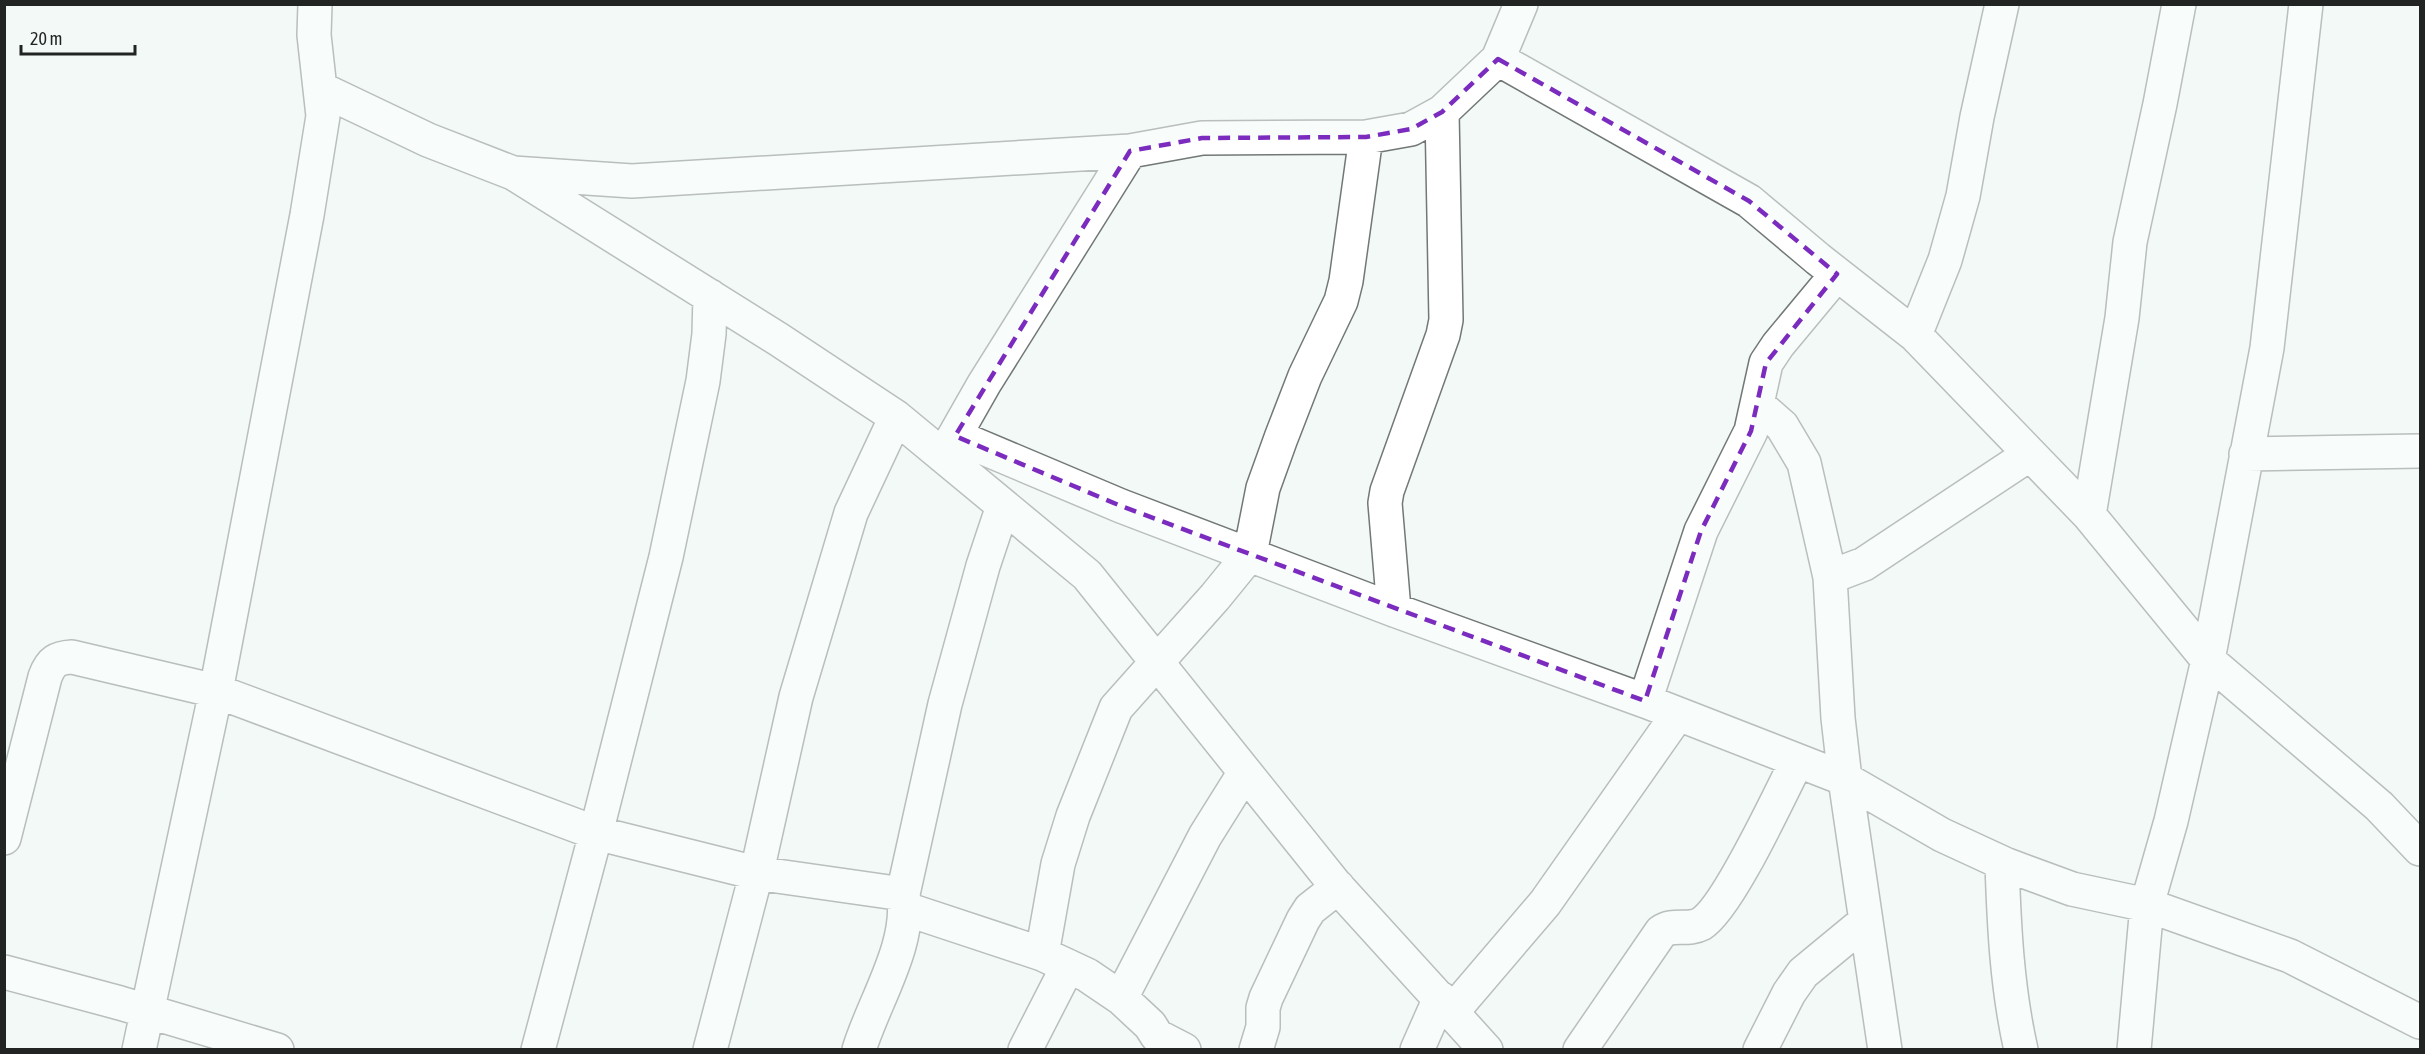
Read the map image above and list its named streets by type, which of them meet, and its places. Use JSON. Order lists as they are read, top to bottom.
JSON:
{
  "scale_bar": "20 m"
}
